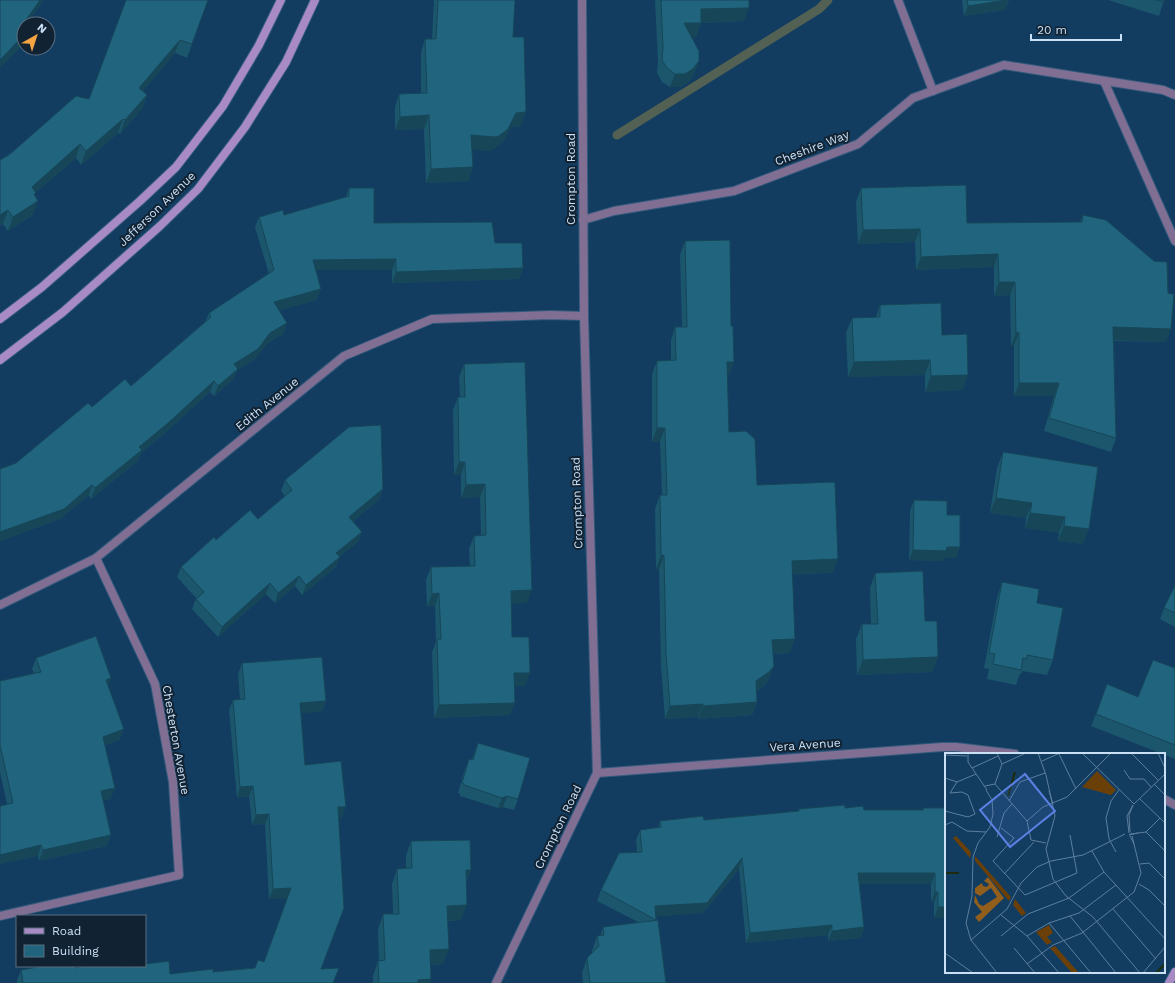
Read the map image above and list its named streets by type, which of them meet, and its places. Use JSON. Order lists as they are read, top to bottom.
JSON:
{
  "streets": {
    "main road": ["Jefferson Avenue"],
    "street": [
      "Cheshire Way",
      "Crompton Road",
      "Edith Avenue",
      "Chesterton Avenue",
      "Vera Avenue"
    ]
  },
  "crossings": [
    ["Cheshire Way", "Crompton Road"],
    ["Crompton Road", "Edith Avenue"],
    ["Crompton Road", "Vera Avenue"],
    ["Edith Avenue", "Chesterton Avenue"]
  ],
  "legend": ["Road", "Building"],
  "scale_bar": "20 m",
  "north": "top right"
}
